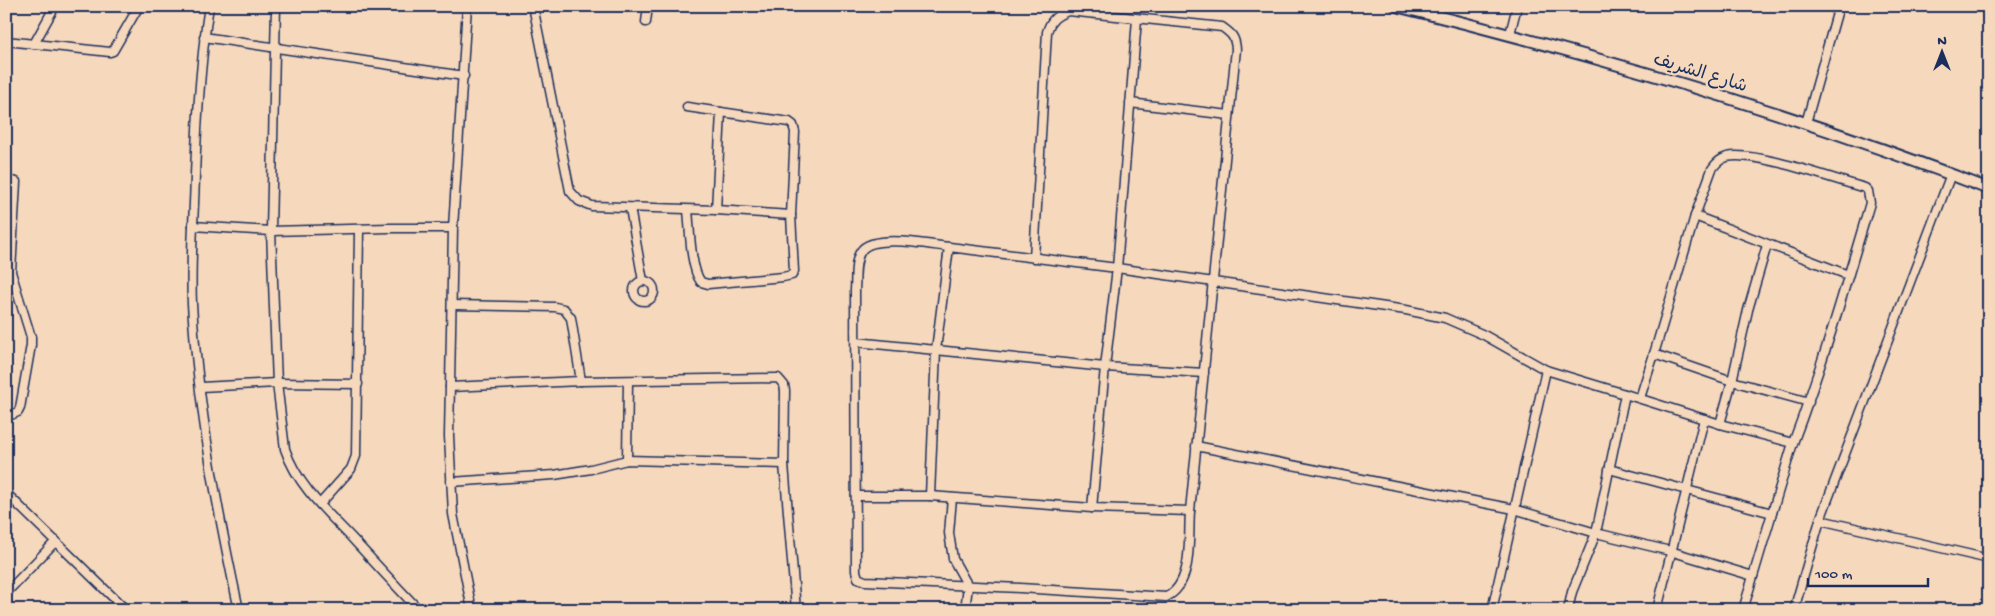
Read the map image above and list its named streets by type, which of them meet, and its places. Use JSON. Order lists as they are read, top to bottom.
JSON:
{
  "streets": {
    "main road": ["شارع الشريف"]
  },
  "scale_bar": "100 m",
  "north": "top"
}
